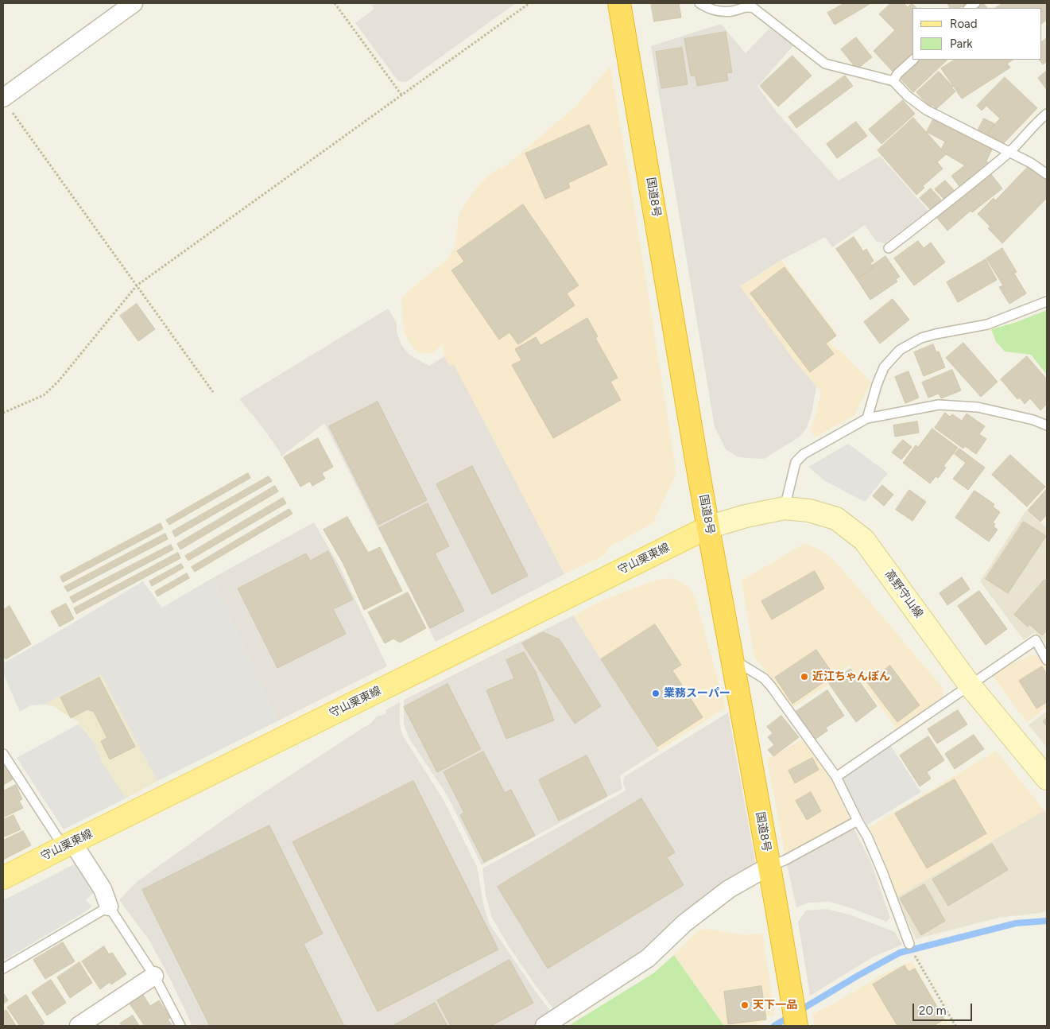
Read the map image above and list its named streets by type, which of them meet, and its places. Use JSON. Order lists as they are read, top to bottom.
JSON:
{
  "streets": {
    "highway": ["国道8号"],
    "main road": ["守山栗東線", "高野守山線"]
  },
  "crossings": [
    ["国道8号", "守山栗東線"],
    ["国道8号", "高野守山線"],
    ["守山栗東線", "高野守山線"]
  ],
  "places": ["近江ちゃんぽん", "業務スーパー", "天下一品"],
  "legend": ["Road", "Park"],
  "scale_bar": "20 m"
}
